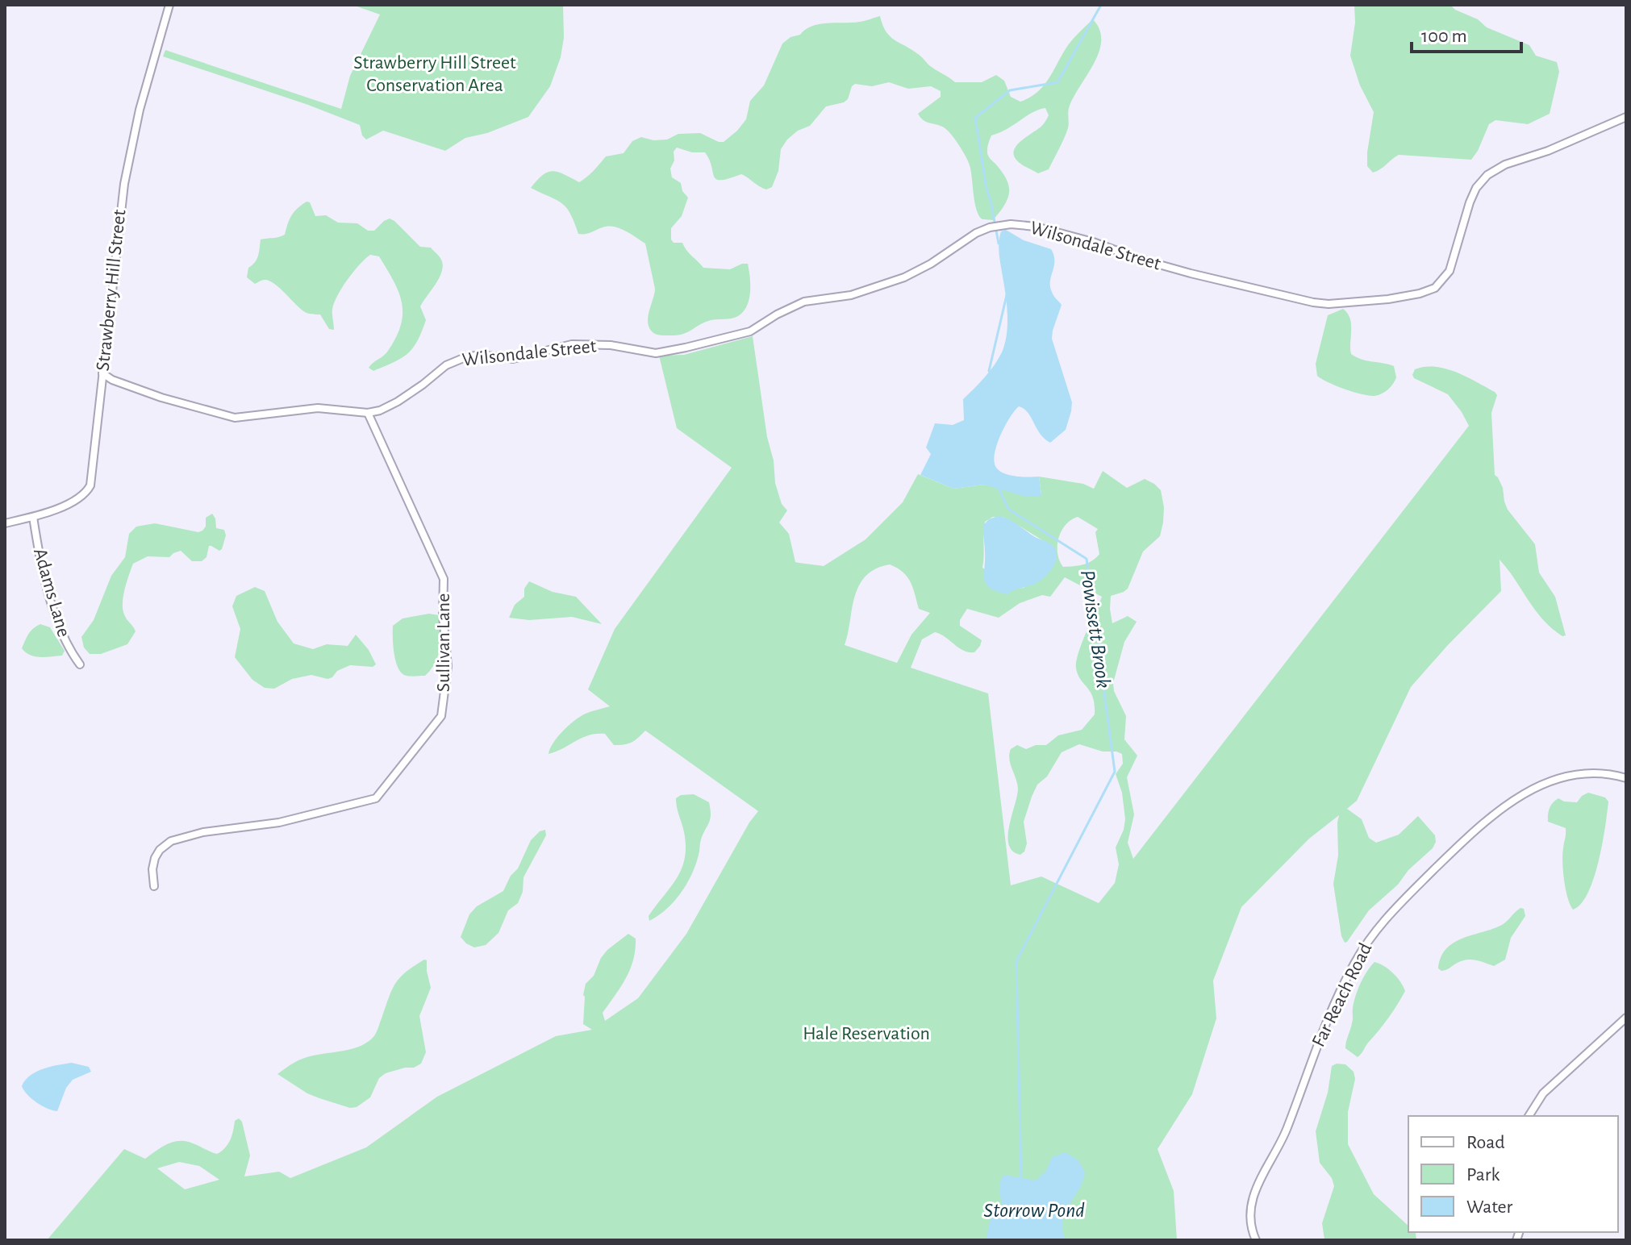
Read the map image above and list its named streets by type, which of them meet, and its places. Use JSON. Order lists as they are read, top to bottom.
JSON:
{
  "streets": {
    "street": [
      "Wilsondale Street",
      "Strawberry Hill Street",
      "Adams Lane",
      "Sullivan Lane",
      "Far Reach Road"
    ]
  },
  "crossings": [
    ["Wilsondale Street", "Strawberry Hill Street"],
    ["Wilsondale Street", "Sullivan Lane"],
    ["Strawberry Hill Street", "Adams Lane"]
  ],
  "water": ["Powissett Brook", "Storrow Pond"],
  "parks": ["Strawberry Hill Street Conservation Area", "Hale Reservation"],
  "legend": ["Road", "Park", "Water"],
  "scale_bar": "100 m"
}
